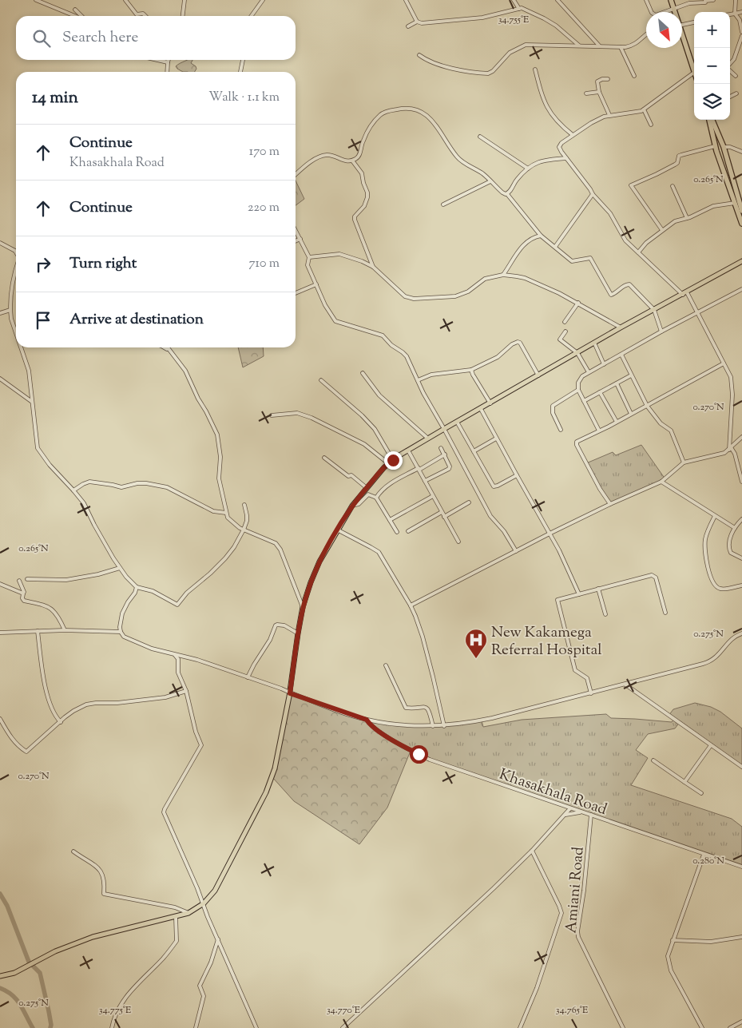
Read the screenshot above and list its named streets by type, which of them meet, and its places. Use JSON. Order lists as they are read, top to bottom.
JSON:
{
  "streets": {
    "street": ["Khasakhala Road", "Amiani Road"]
  },
  "crossings": [
    ["Khasakhala Road", "Amiani Road"]
  ],
  "places": {
    "hospital": ["New Kakamega Referral Hospital"]
  },
  "north": "bottom right",
  "page": {
    "map_buttons": ["+", "−"],
    "search": "Search here",
    "heading": ["14 min", "Walk · 1.1 km"],
    "list": [
      ["Continue", "Khasakhala Road", "170 m"],
      ["Continue", "220 m"],
      ["Turn right", "710 m"],
      "Arrive at destination"
    ]
  },
  "coordinates": [
    "34.755°E",
    "0.265°N",
    "0.270°N",
    "0.275°N",
    "0.280°N",
    "34.775°E",
    "34.770°E",
    "34.765°E"
  ]
}
